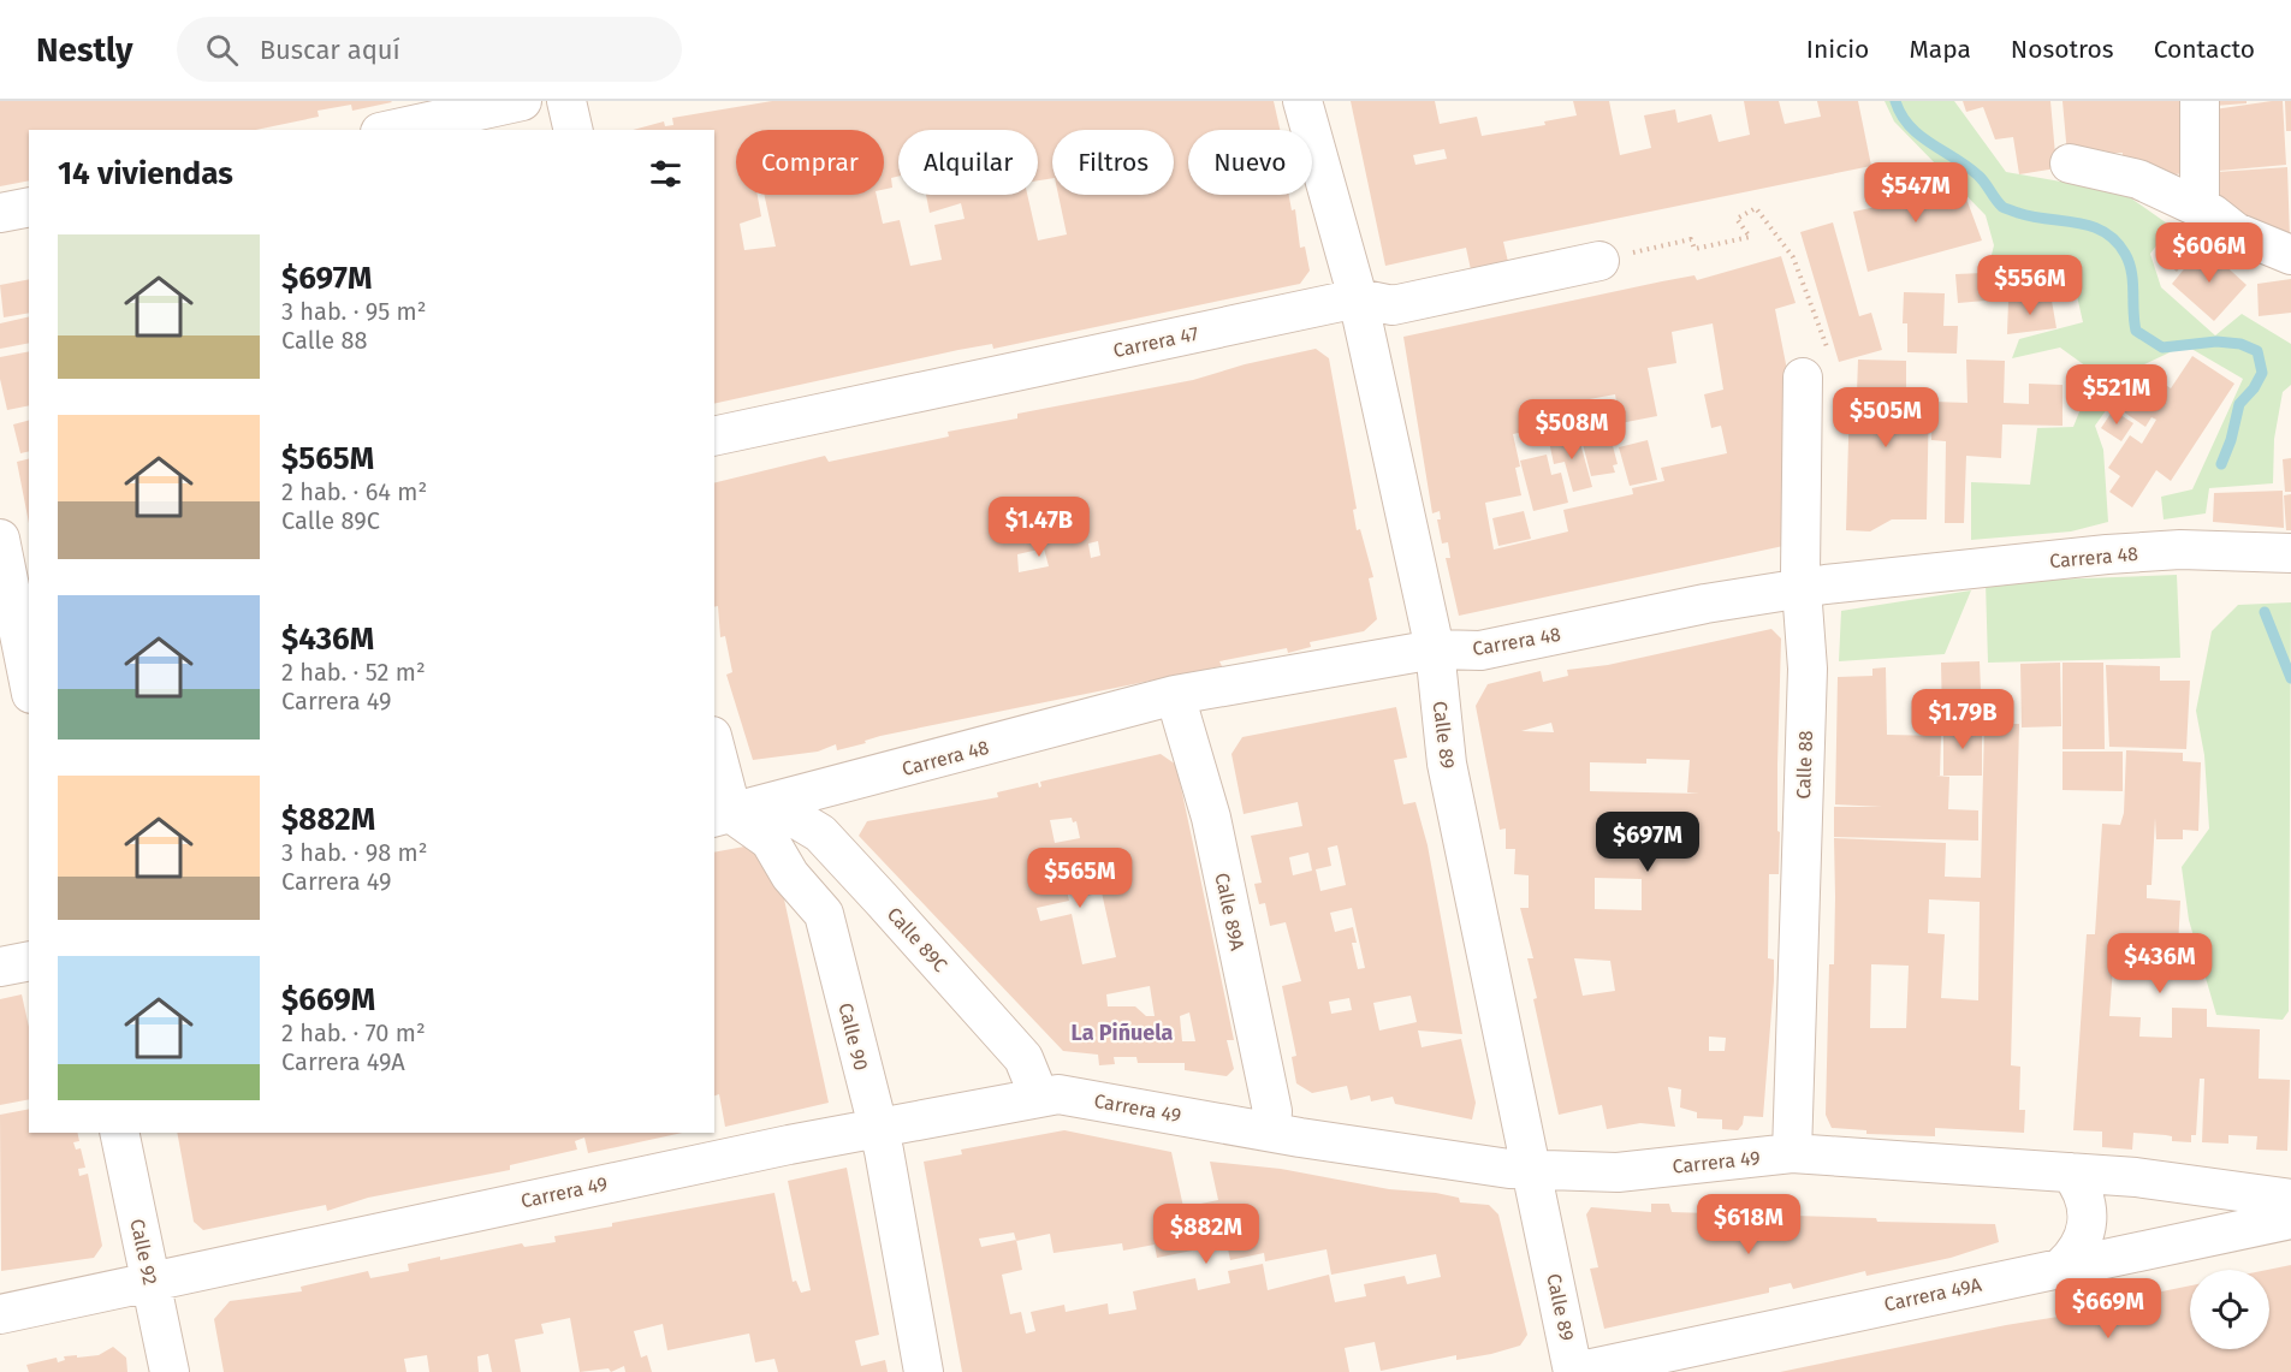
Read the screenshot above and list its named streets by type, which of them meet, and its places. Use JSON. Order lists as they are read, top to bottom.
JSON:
{
  "streets": {
    "street": [
      "Carrera 47",
      "Carrera 48",
      "Calle 89",
      "Calle 88",
      "Calle 89A",
      "Calle 89C",
      "Calle 90",
      "Carrera 49",
      "Calle 92",
      "Carrera 49A"
    ]
  },
  "crossings": [
    ["Carrera 47", "Calle 89"],
    ["Carrera 48", "Calle 89"],
    ["Carrera 48", "Calle 88"],
    ["Carrera 48", "Calle 89A"],
    ["Carrera 48", "Calle 89C"],
    ["Carrera 48", "Calle 90"],
    ["Calle 89", "Carrera 49"],
    ["Calle 89", "Carrera 49A"],
    ["Calle 88", "Carrera 49"],
    ["Calle 89A", "Carrera 49"],
    ["Calle 89C", "Carrera 49"],
    ["Calle 90", "Carrera 49"],
    ["Carrera 49", "Calle 92"]
  ],
  "districts": ["La Piñuela"],
  "page": {
    "header": "Nestly",
    "search": "Buscar aquí",
    "nav": [
      "Inicio",
      "Mapa",
      "Nosotros",
      "Contacto"
    ],
    "chip": [
      "Comprar",
      "Alquilar",
      "Filtros",
      "Nuevo"
    ],
    "heading": "14 viviendas",
    "price": [
      "$547M",
      "$606M",
      "$556M",
      "$521M",
      "$505M",
      "$508M",
      "$1.47B",
      "$1.79B",
      "$697M",
      "$565M",
      "$436M",
      "$618M",
      "$882M",
      "$669M"
    ],
    "list": [
      {
        "name": "$697M",
        "note": "3 hab. · 95 m² · Calle 88"
      },
      {
        "name": "$565M",
        "note": "2 hab. · 64 m² · Calle 89C"
      },
      {
        "name": "$436M",
        "note": "2 hab. · 52 m² · Carrera 49"
      },
      {
        "name": "$882M",
        "note": "3 hab. · 98 m² · Carrera 49"
      },
      {
        "name": "$669M",
        "note": "2 hab. · 70 m² · Carrera 49A"
      }
    ]
  }
}
